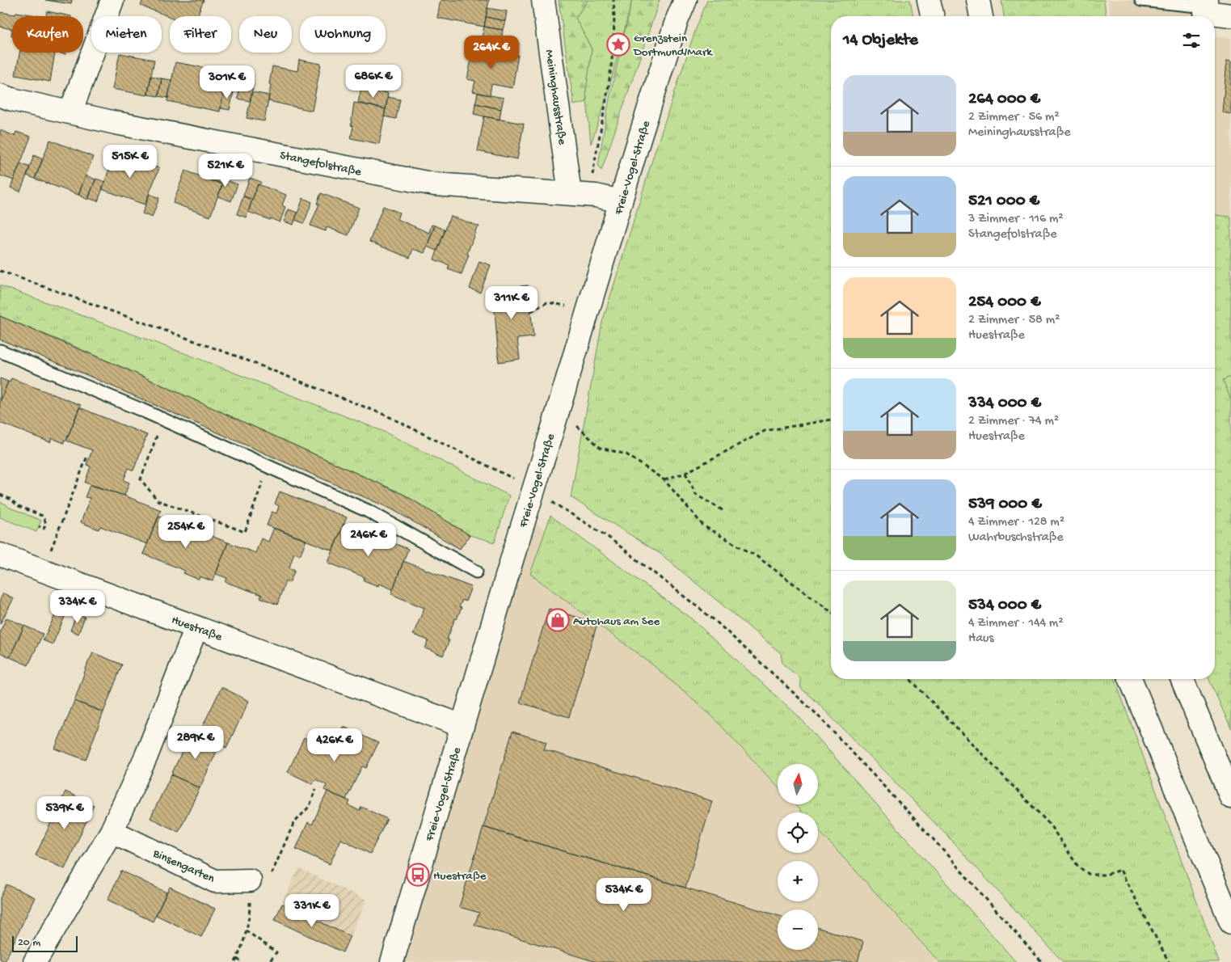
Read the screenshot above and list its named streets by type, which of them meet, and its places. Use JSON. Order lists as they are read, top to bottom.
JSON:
{
  "streets": {
    "main road": [
      "Meininghausstraße",
      "Stangefolstraße",
      "Freie-Vogel-Straße",
      "Huestraße",
      "Binsengarten"
    ]
  },
  "crossings": [
    ["Meininghausstraße", "Stangefolstraße"],
    ["Stangefolstraße", "Freie-Vogel-Straße"],
    ["Freie-Vogel-Straße", "Huestraße"]
  ],
  "places": {
    "place": ["Grenzstein Dortmund/Mark"],
    "shop": ["Autohaus am See"],
    "bus stop": ["Huestraße"]
  },
  "scale_bar": "20 m",
  "north": "top",
  "page": {
    "chip": [
      "Kaufen",
      "Mieten",
      "Filter",
      "Neu",
      "Wohnung"
    ],
    "heading": "14 Objekte",
    "price": [
      "264K €",
      "686K €",
      "301K €",
      "515K €",
      "521K €",
      "311K €",
      "254K €",
      "246K €",
      "334K €",
      "289K €",
      "426K €",
      "539K €",
      "534K €",
      "331K €"
    ],
    "list": [
      {
        "name": "264 000 €",
        "note": "2 Zimmer · 56 m² · Meininghausstraße"
      },
      {
        "name": "521 000 €",
        "note": "3 Zimmer · 116 m² · Stangefolstraße"
      },
      {
        "name": "254 000 €",
        "note": "2 Zimmer · 58 m² · Huestraße"
      },
      {
        "name": "334 000 €",
        "note": "2 Zimmer · 74 m² · Huestraße"
      },
      {
        "name": "539 000 €",
        "note": "4 Zimmer · 128 m² · Wahrbuschstraße"
      },
      {
        "name": "534 000 €",
        "note": "4 Zimmer · 144 m² · Haus"
      }
    ],
    "map_buttons": ["+", "−"],
    "scale": "20 m"
  }
}
